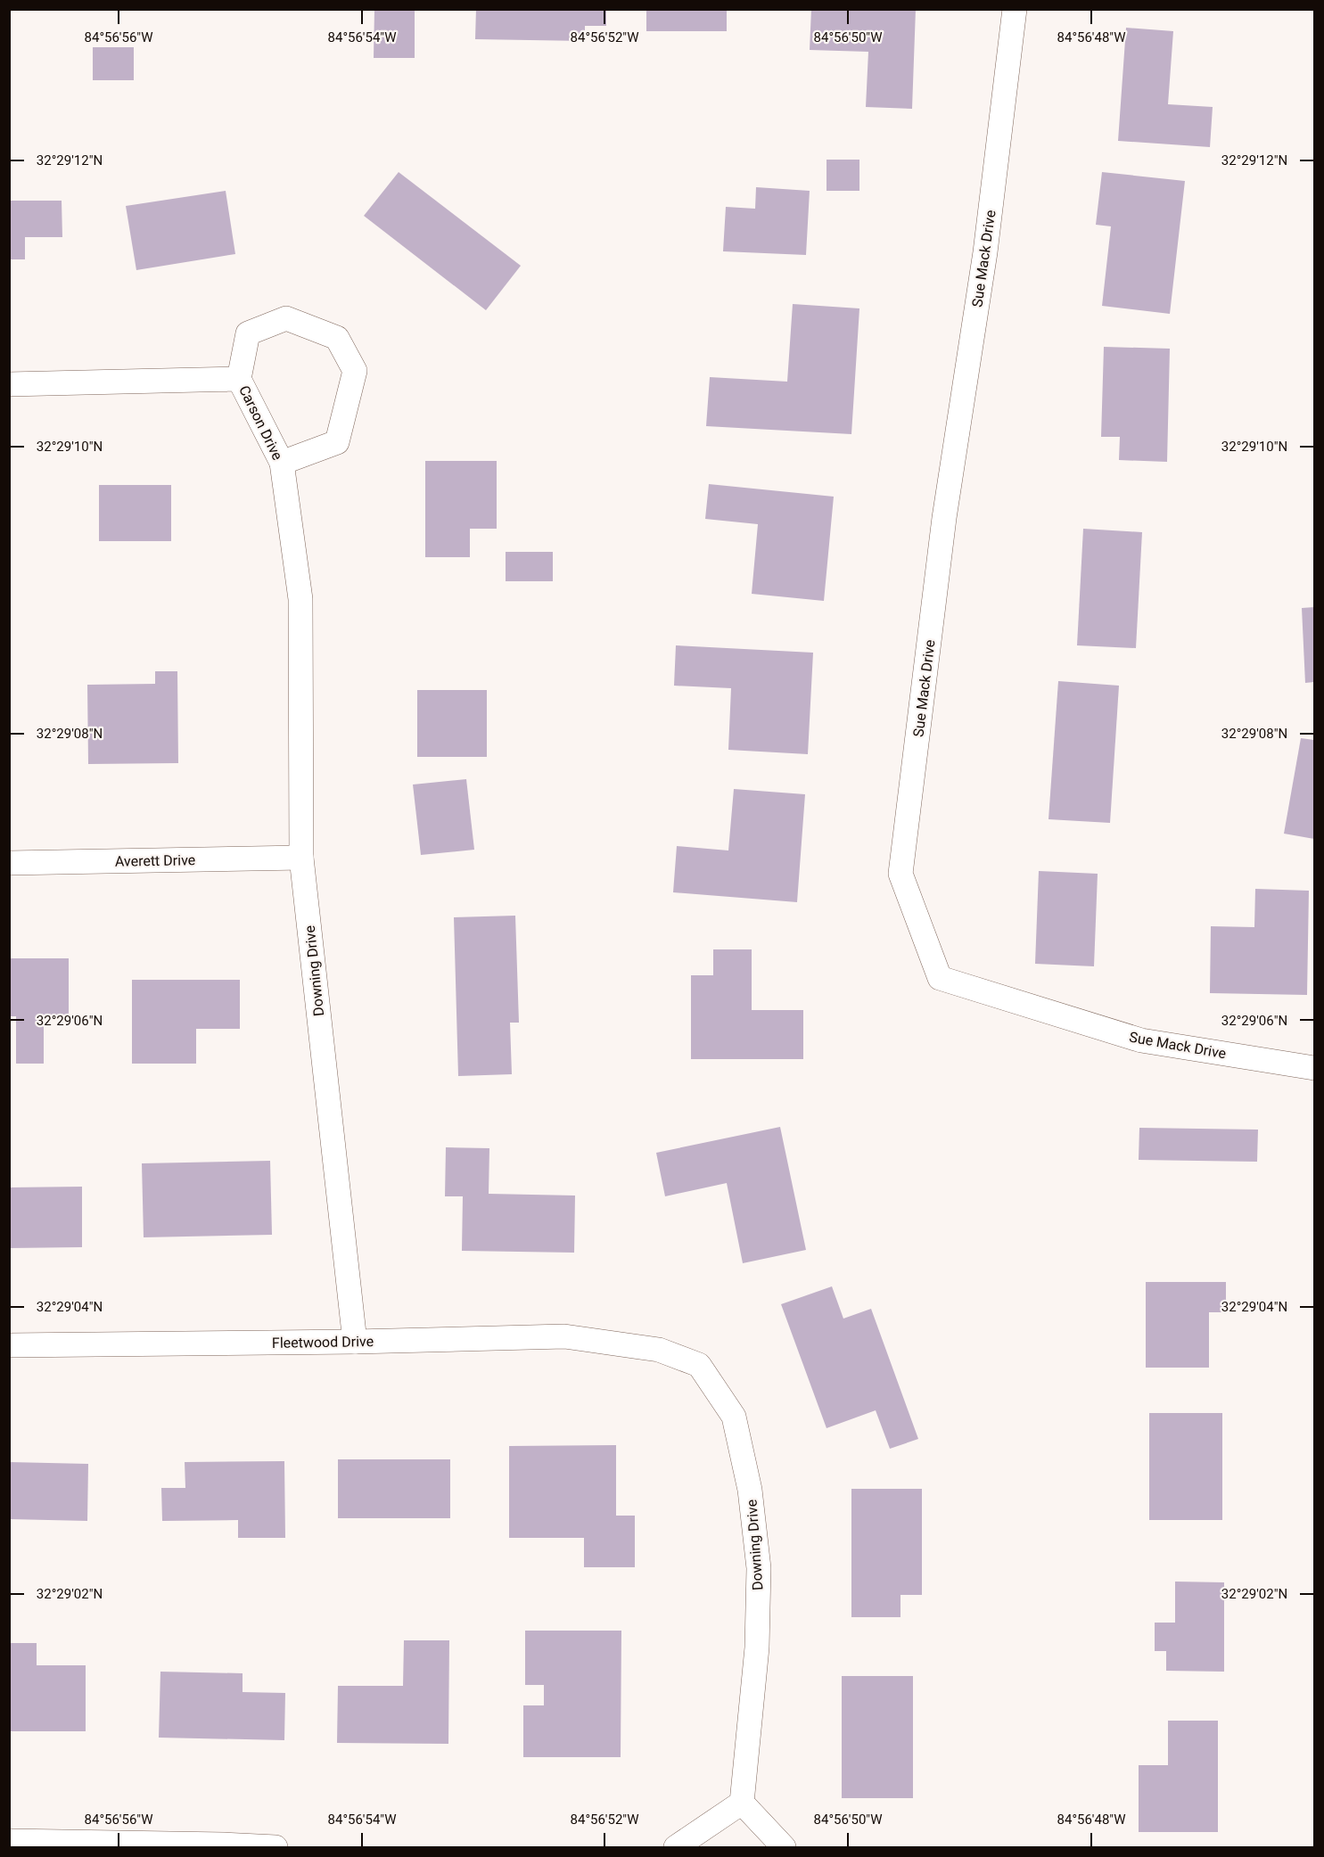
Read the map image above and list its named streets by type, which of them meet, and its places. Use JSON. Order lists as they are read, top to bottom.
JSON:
{
  "streets": {
    "street": [
      "Sue Mack Drive",
      "Carson Drive",
      "Averett Drive",
      "Downing Drive",
      "Fleetwood Drive"
    ]
  },
  "crossings": [
    ["Carson Drive", "Downing Drive"],
    ["Averett Drive", "Downing Drive"],
    ["Downing Drive", "Fleetwood Drive"]
  ],
  "coordinates": [
    "84°56'56\"W",
    "84°56'54\"W",
    "84°56'52\"W",
    "84°56'50\"W",
    "84°56'48\"W",
    "32°29'12\"N",
    "32°29'10\"N",
    "32°29'08\"N",
    "32°29'06\"N",
    "32°29'04\"N",
    "32°29'02\"N"
  ]
}
